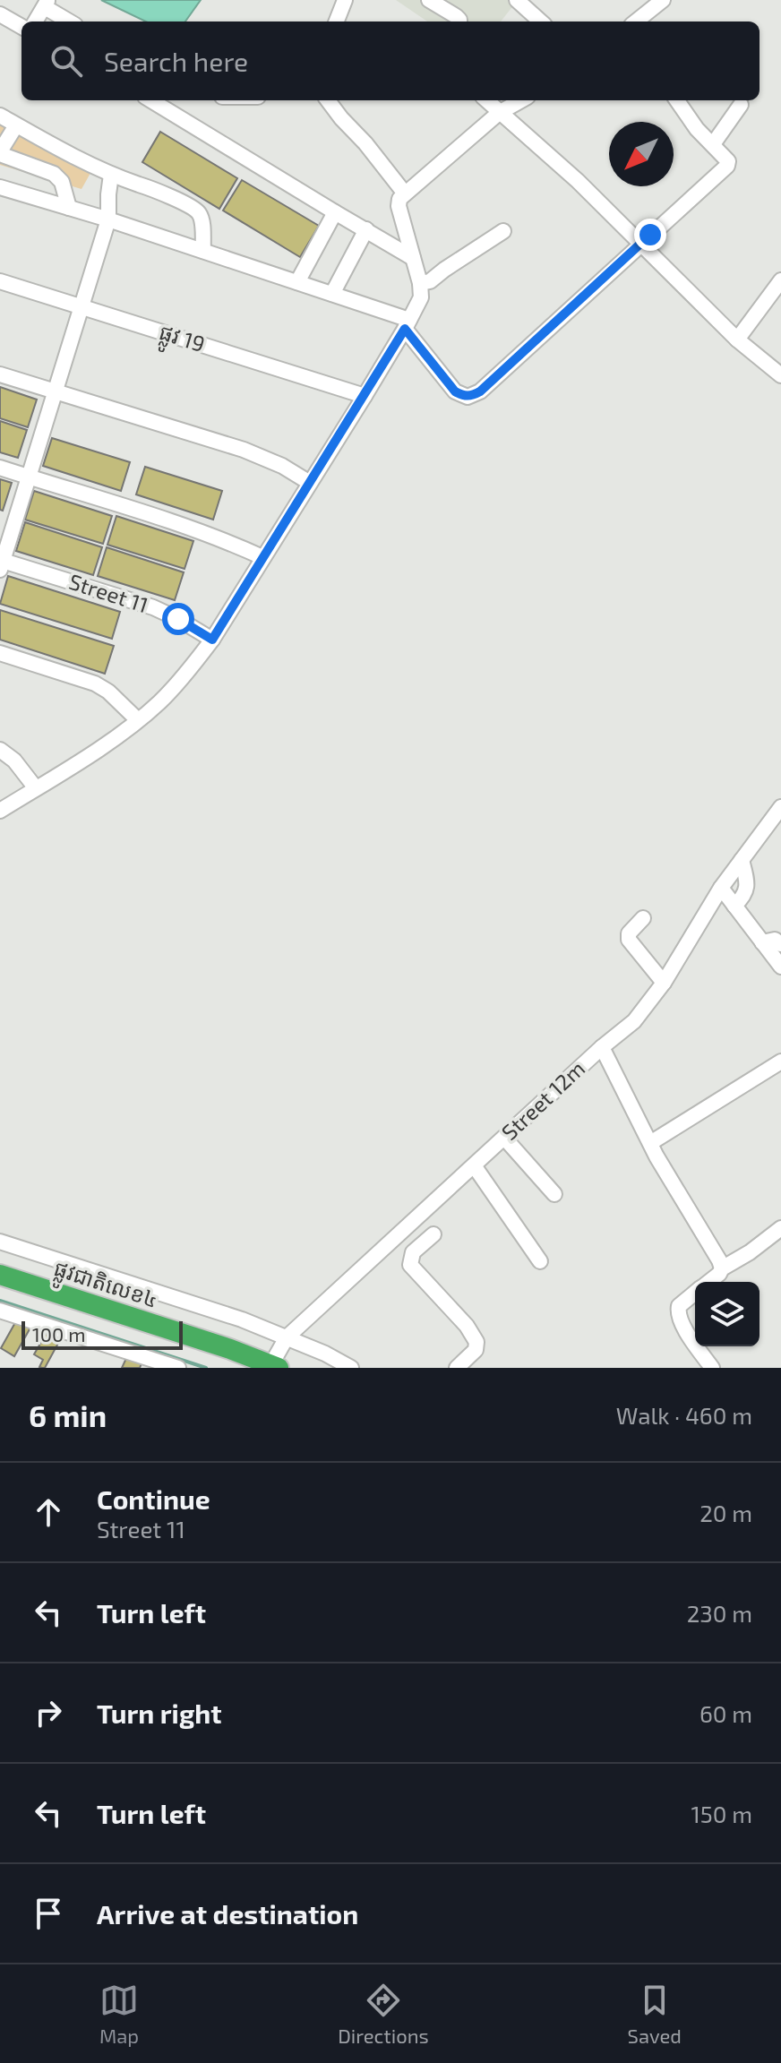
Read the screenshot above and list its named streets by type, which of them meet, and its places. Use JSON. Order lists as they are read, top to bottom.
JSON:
{
  "streets": {
    "highway": ["ផ្លូវជាតិលេខ៤"],
    "street": ["ផ្លូវ 19", "Street 11", "Street 12m"]
  },
  "crossings": [
    ["Street 12m", "ផ្លូវជាតិលេខ៤"]
  ],
  "scale_bar": "100 m",
  "north": "bottom left",
  "page": {
    "search": "Search here",
    "scale": "100 m",
    "heading": ["6 min", "Walk · 460 m"],
    "list": [
      ["Continue", "Street 11", "20 m"],
      ["Turn left", "230 m"],
      ["Turn right", "60 m"],
      ["Turn left", "150 m"],
      "Arrive at destination"
    ],
    "nav": ["Map", "Directions", "Saved"]
  }
}
